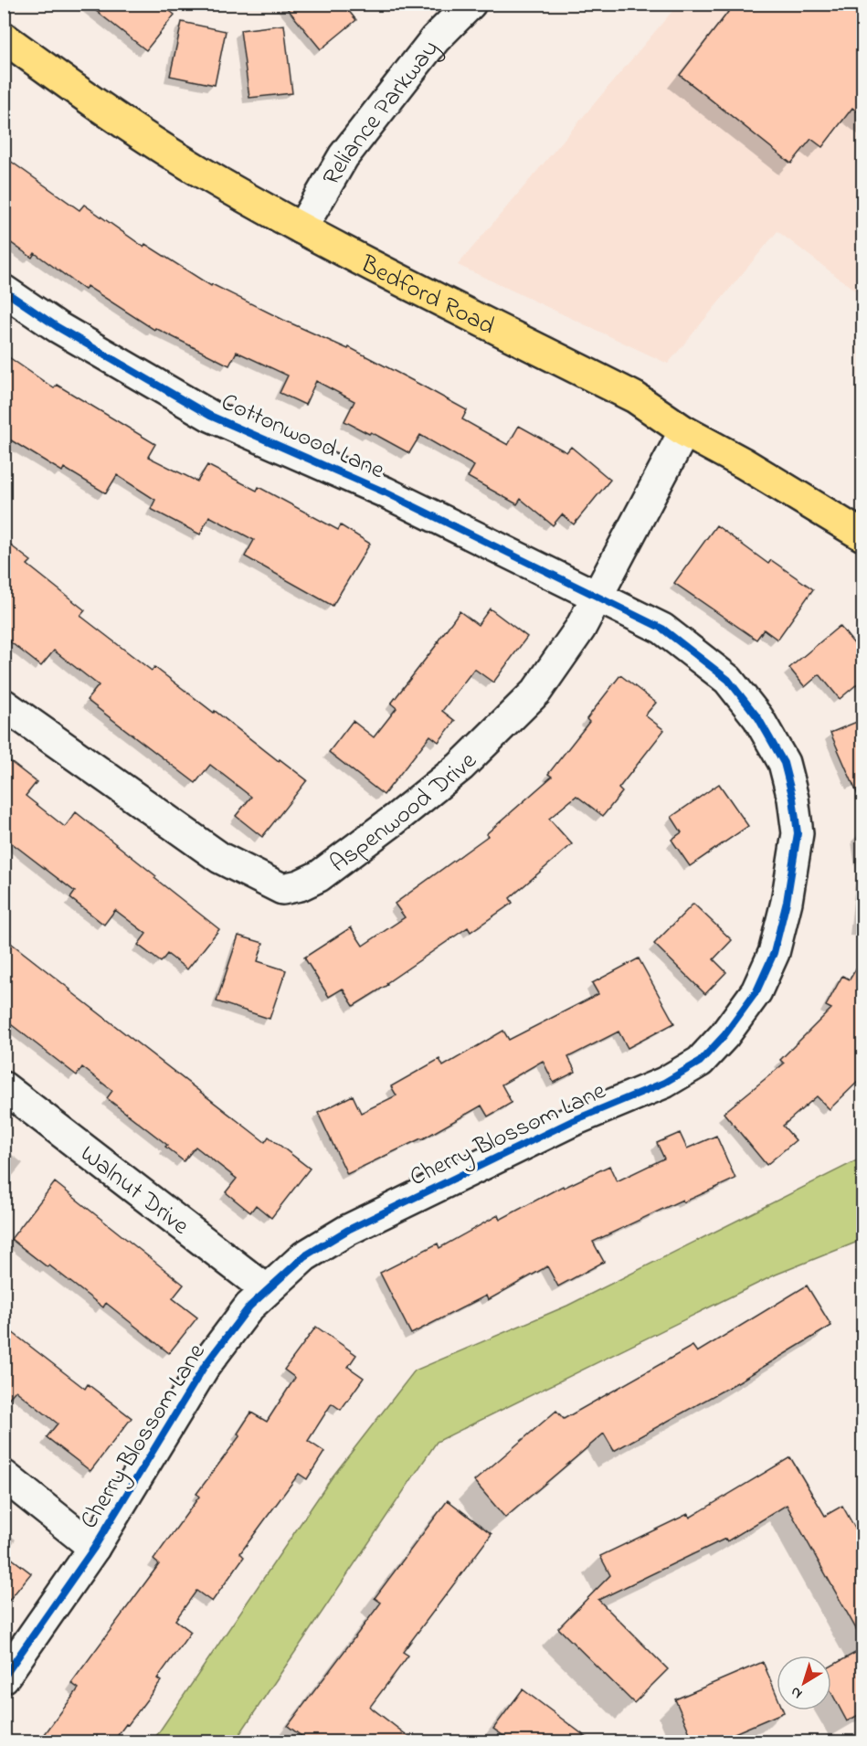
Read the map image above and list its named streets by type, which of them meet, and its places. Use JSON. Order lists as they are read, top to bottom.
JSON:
{
  "streets": {
    "main road": ["Bedford Road"],
    "street": [
      "Reliance Parkway",
      "Cottonwood Lane",
      "Aspenwood Drive",
      "Cherry Blossom Lane",
      "Walnut Drive"
    ]
  },
  "crossings": [
    ["Reliance Parkway", "Bedford Road"],
    ["Bedford Road", "Aspenwood Drive"],
    ["Cottonwood Lane", "Aspenwood Drive"],
    ["Cottonwood Lane", "Cherry Blossom Lane"],
    ["Aspenwood Drive", "Cherry Blossom Lane"],
    ["Cherry Blossom Lane", "Walnut Drive"]
  ],
  "north": "bottom left"
}
